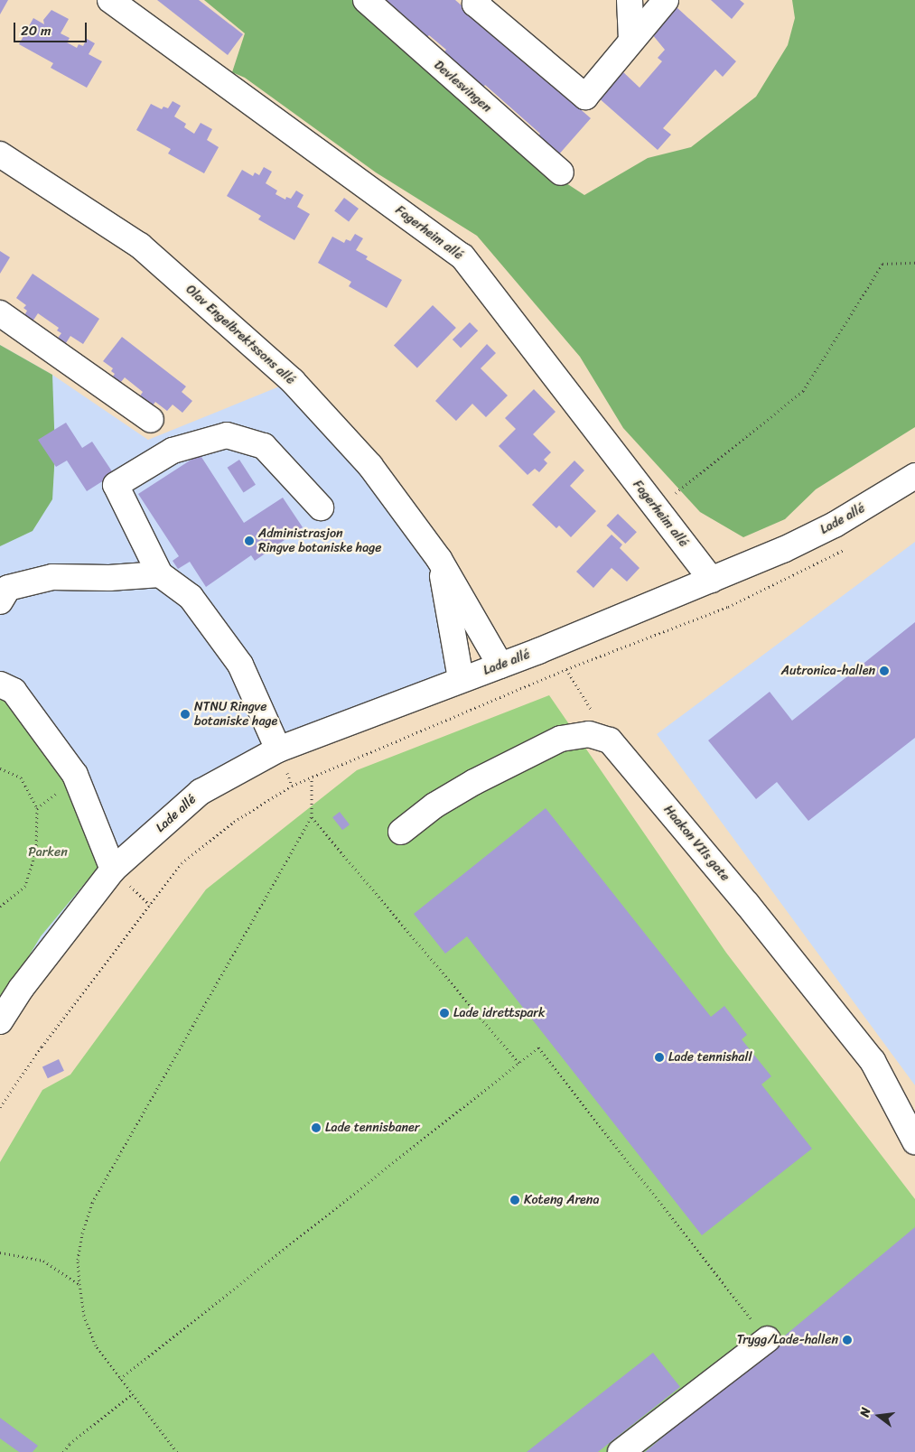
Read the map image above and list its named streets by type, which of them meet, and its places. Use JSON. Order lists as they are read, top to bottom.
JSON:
{
  "streets": {
    "street": [
      "Devlesvingen",
      "Fagerheim allé",
      "Olav Engelbrektssons allé",
      "Lade allé",
      "Haakon VIIs gate"
    ]
  },
  "crossings": [
    ["Fagerheim allé", "Lade allé"],
    ["Olav Engelbrektssons allé", "Lade allé"]
  ],
  "parks": ["Parken"],
  "places": [
    "Administrasjon Ringve botaniske hage",
    "Autronica-hallen",
    "NTNU Ringve botaniske hage",
    "Lade idrettspark",
    "Lade tennishall",
    "Lade tennisbaner",
    "Koteng Arena",
    "Trygg/Lade-hallen"
  ],
  "scale_bar": "20 m",
  "north": "left"
}
